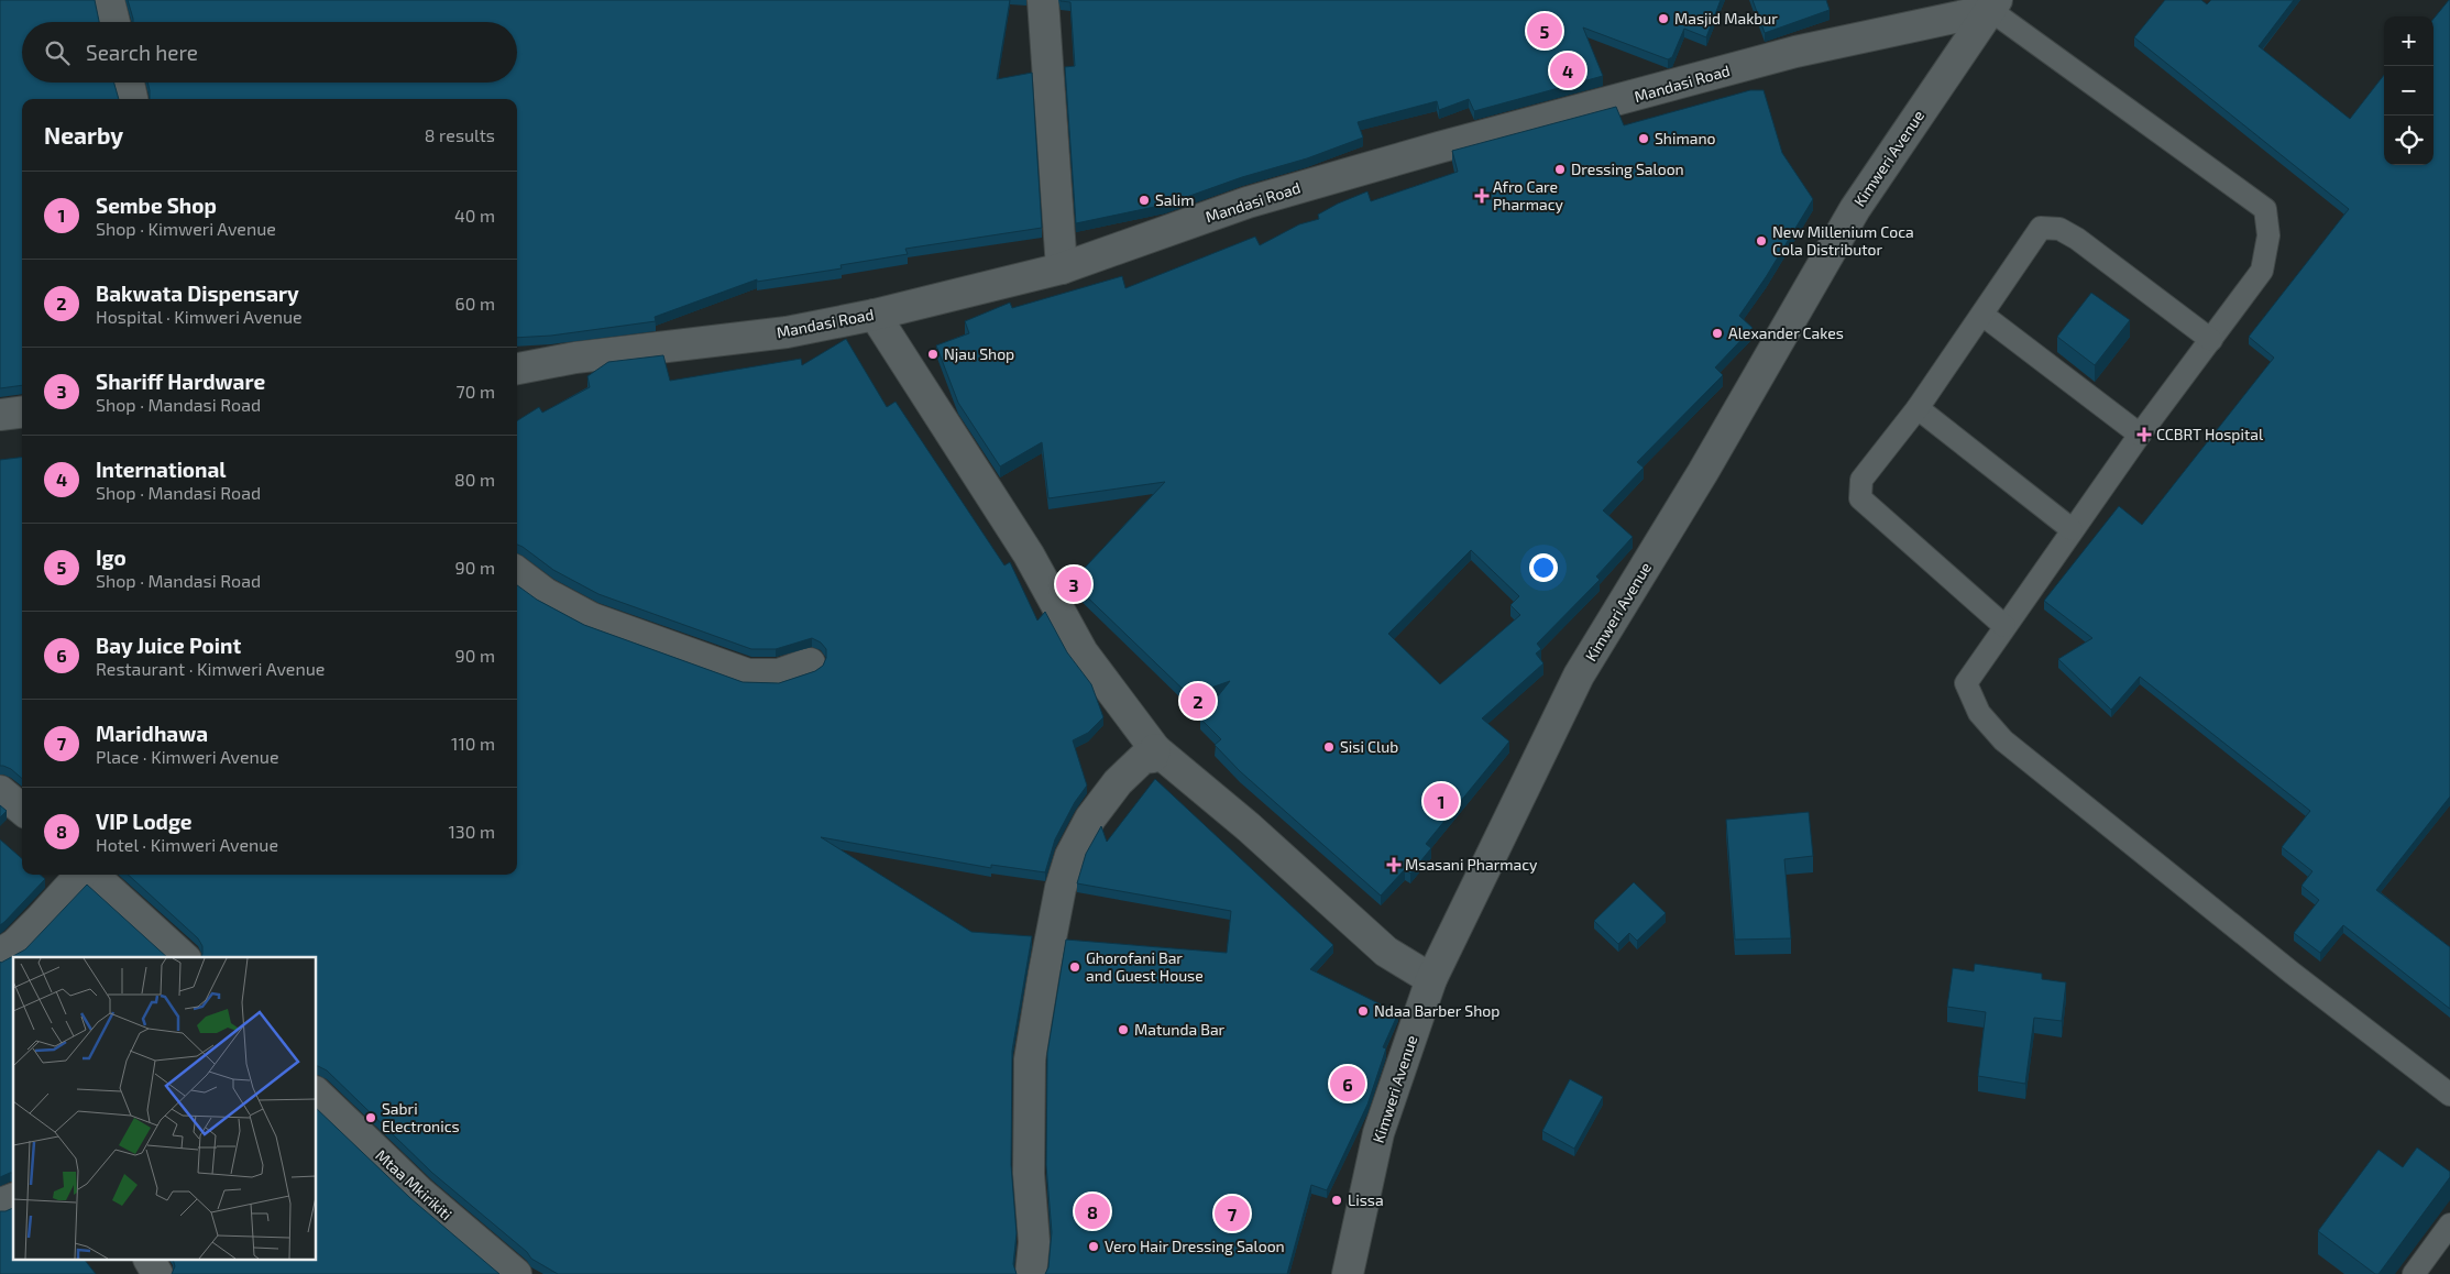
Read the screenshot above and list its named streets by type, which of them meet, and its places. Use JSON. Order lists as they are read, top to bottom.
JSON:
{
  "streets": {
    "street": ["Mandasi Road", "Kimweri Avenue", "Mtaa Mkirikiti"]
  },
  "crossings": [
    ["Mandasi Road", "Kimweri Avenue"]
  ],
  "places": {
    "other": [
      "Masjid Makbur",
      "Shimano",
      "Dressing Saloon",
      "Salim",
      "New Millenium Coca Cola Distributor",
      "Alexander Cakes",
      "Njau Shop",
      "Sisi Club",
      "Ghorofani Bar and Guest House",
      "Ndaa Barber Shop",
      "Matunda Bar",
      "Sabri Electronics",
      "Lissa",
      "Vero Hair Dressing Saloon"
    ],
    "health": ["Afro Care Pharmacy", "CCBRT Hospital", "Msasani Pharmacy"]
  },
  "page": {
    "pins": [
      "5",
      "4",
      "3",
      "2",
      "1",
      "6",
      "8",
      "7"
    ],
    "map_buttons": ["+", "−"],
    "search": "Search here",
    "heading": ["Nearby", "8 results"],
    "list": [
      {
        "mark": "1",
        "name": "Sembe Shop",
        "note": "Shop · Kimweri Avenue",
        "value": "40 m"
      },
      {
        "mark": "2",
        "name": "Bakwata Dispensary",
        "note": "Hospital · Kimweri Avenue",
        "value": "60 m"
      },
      {
        "mark": "3",
        "name": "Shariff Hardware",
        "note": "Shop · Mandasi Road",
        "value": "70 m"
      },
      {
        "mark": "4",
        "name": "International",
        "note": "Shop · Mandasi Road",
        "value": "80 m"
      },
      {
        "mark": "5",
        "name": "Igo",
        "note": "Shop · Mandasi Road",
        "value": "90 m"
      },
      {
        "mark": "6",
        "name": "Bay Juice Point",
        "note": "Restaurant · Kimweri Avenue",
        "value": "90 m"
      },
      {
        "mark": "7",
        "name": "Maridhawa",
        "note": "Place · Kimweri Avenue",
        "value": "110 m"
      },
      {
        "mark": "8",
        "name": "VIP Lodge",
        "note": "Hotel · Kimweri Avenue",
        "value": "130 m"
      }
    ]
  }
}
